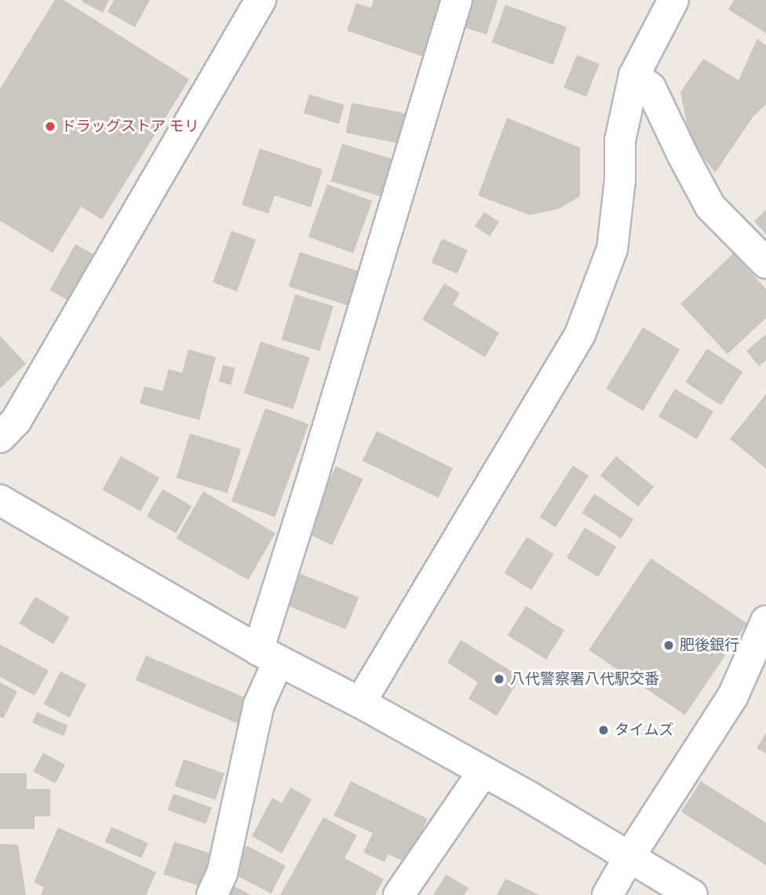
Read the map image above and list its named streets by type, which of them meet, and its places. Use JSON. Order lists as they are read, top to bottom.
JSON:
{
  "places": [
    "ドラッグストア モリ",
    "肥後銀行",
    "八代警察署八代駅交番",
    "タイムズ"
  ]
}
